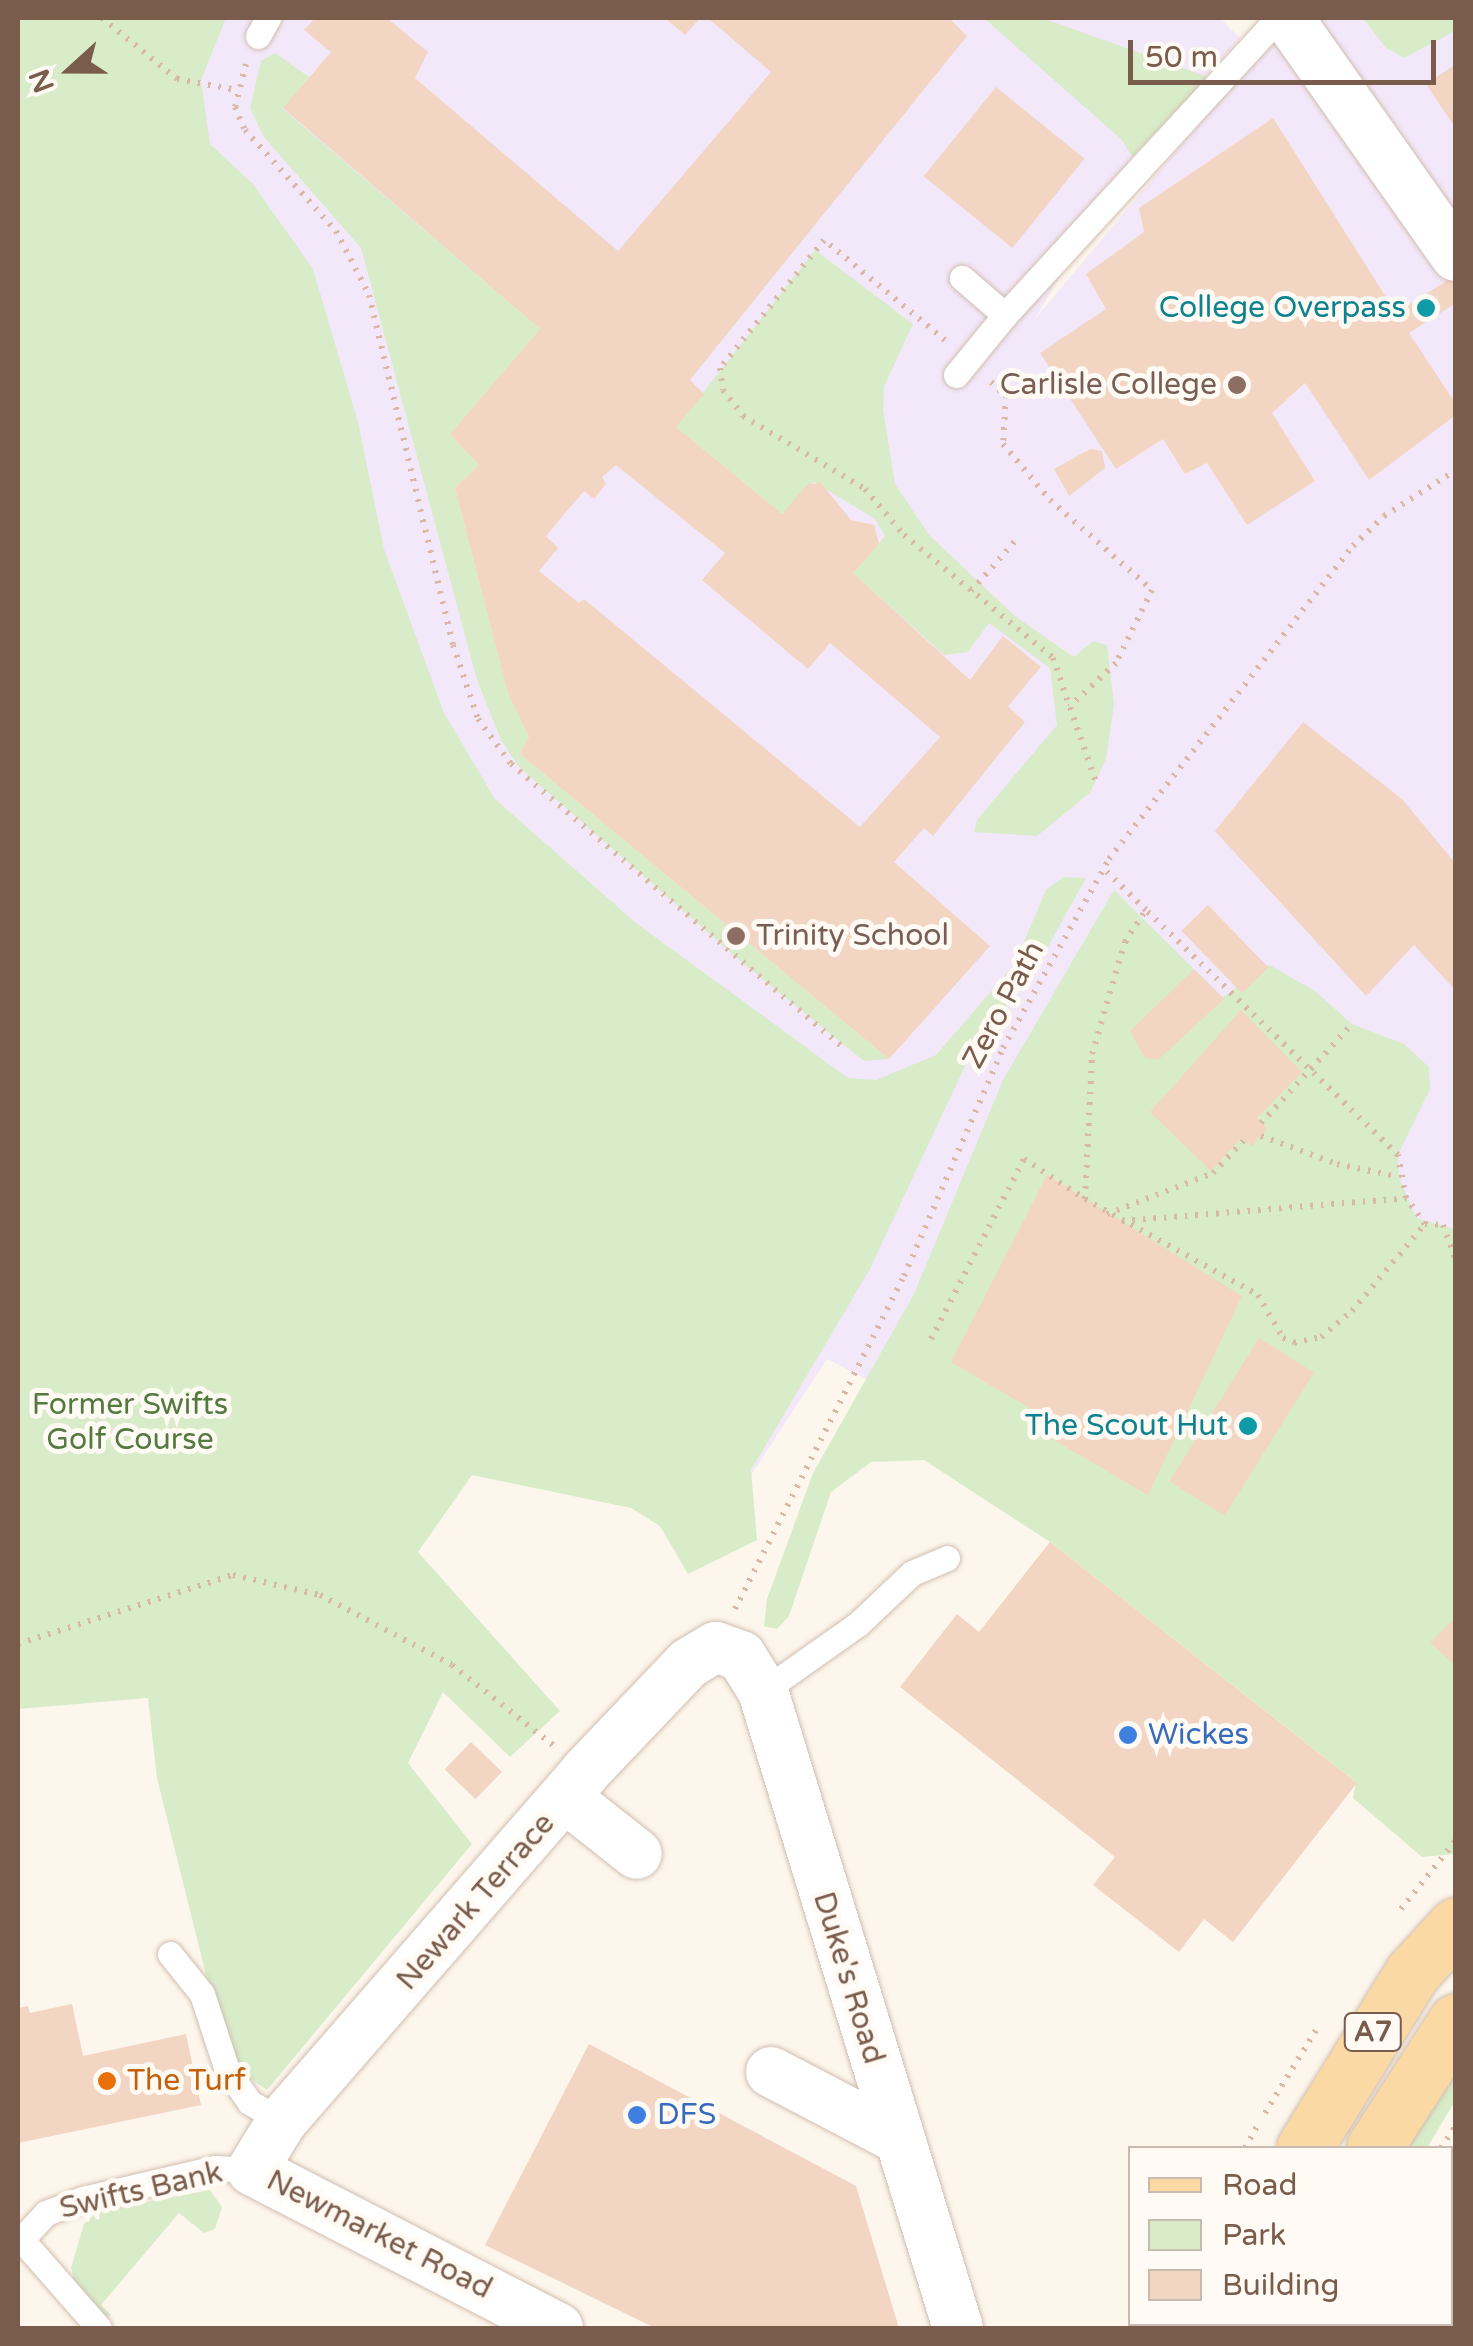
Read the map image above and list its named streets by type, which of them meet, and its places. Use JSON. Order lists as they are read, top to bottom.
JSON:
{
  "streets": {
    "main road": ["A7"],
    "street": ["Newark Terrace", "Duke's Road", "Newmarket Road"],
    "lane": ["Swifts Bank"],
    "path": ["Zero Path"]
  },
  "crossings": [
    ["Zero Path", "Newark Terrace"],
    ["Zero Path", "Duke's Road"],
    ["Newark Terrace", "Duke's Road"],
    ["Newark Terrace", "Swifts Bank"],
    ["Newark Terrace", "Newmarket Road"],
    ["Swifts Bank", "Newmarket Road"]
  ],
  "parks": ["Former Swifts Golf Course"],
  "places": [
    "College Overpass",
    "Carlisle College",
    "Trinity School",
    "The Scout Hut",
    "Wickes",
    "The Turf",
    "DFS"
  ],
  "legend": ["Road", "Park", "Building"],
  "scale_bar": "50 m",
  "north": "left"
}
